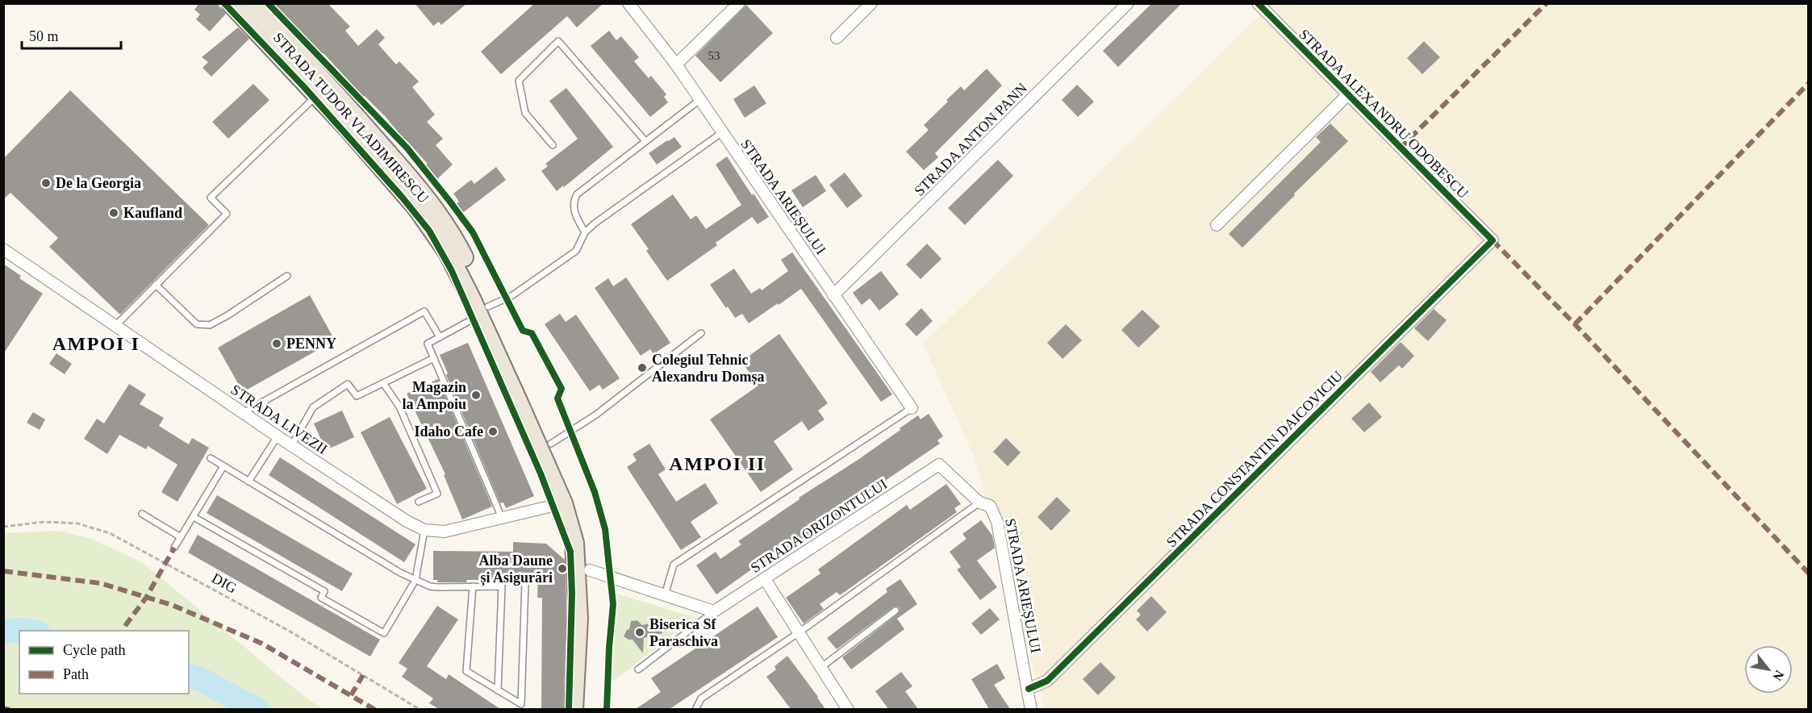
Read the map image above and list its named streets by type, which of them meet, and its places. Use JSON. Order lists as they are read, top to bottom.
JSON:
{
  "streets": {
    "main road": ["STRADA TUDOR VLADIMIRESCU"],
    "street": [
      "STRADA ALEXANDRU ODOBESCU",
      "STRADA ANTON PANN",
      "STRADA ARIEȘULUI",
      "STRADA LIVEZII",
      "STRADA CONSTANTIN DAICOVICIU",
      "STRADA ORIZONTULUI"
    ],
    "path": ["DIG"]
  },
  "crossings": [
    ["STRADA ALEXANDRU ODOBESCU", "STRADA CONSTANTIN DAICOVICIU"],
    ["STRADA TUDOR VLADIMIRESCU", "STRADA LIVEZII"],
    ["STRADA ANTON PANN", "STRADA ARIEȘULUI"],
    ["STRADA ARIEȘULUI", "STRADA CONSTANTIN DAICOVICIU"],
    ["STRADA ARIEȘULUI", "STRADA ORIZONTULUI"]
  ],
  "districts": ["AMPOI I", "AMPOI II"],
  "places": [
    "De la Georgia",
    "Kaufland",
    "PENNY",
    "Colegiul Tehnic Alexandru Domșa",
    "Magazin la Ampoiu",
    "Idaho Cafe",
    "Alba Daune și Asigurări",
    "Biserica Sf Paraschiva"
  ],
  "house_numbers": ["53"],
  "legend": ["Cycle path", "Path"],
  "scale_bar": "50 m",
  "north": "bottom right"
}
